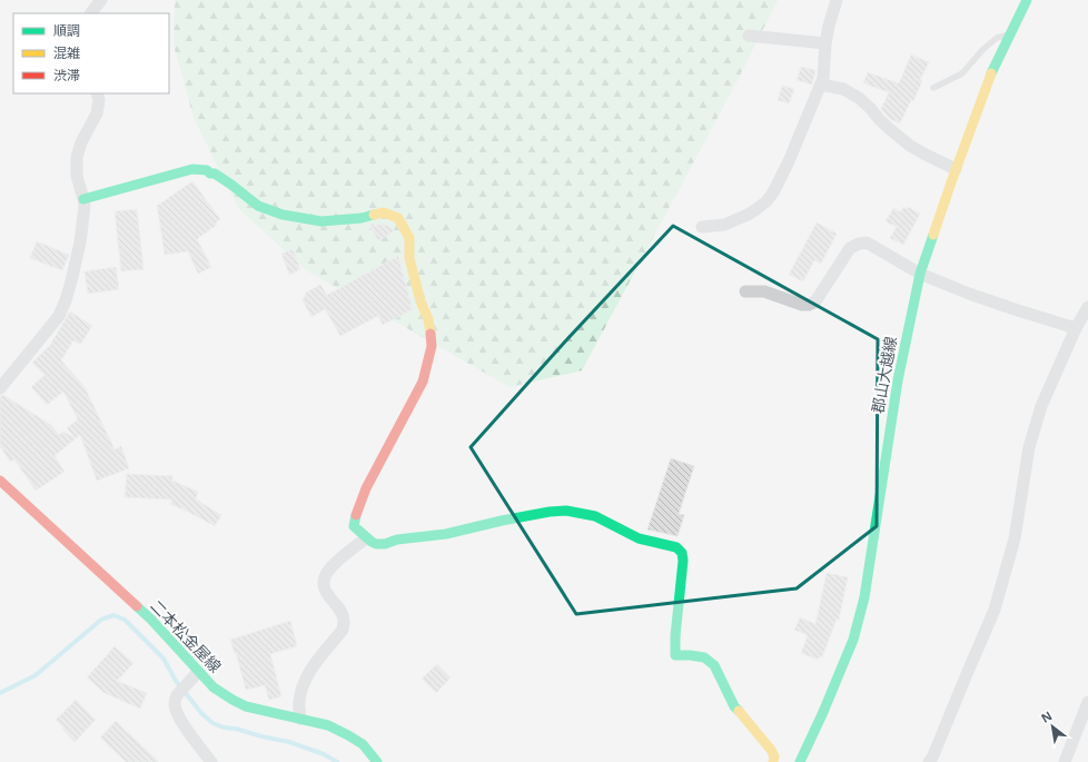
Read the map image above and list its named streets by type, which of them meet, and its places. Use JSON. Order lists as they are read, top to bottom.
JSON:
{
  "streets": {
    "main road": ["郡山大越線", "二本松金屋線"]
  },
  "legend": ["順調", "混雑", "渋滞"],
  "north": "top left"
}
